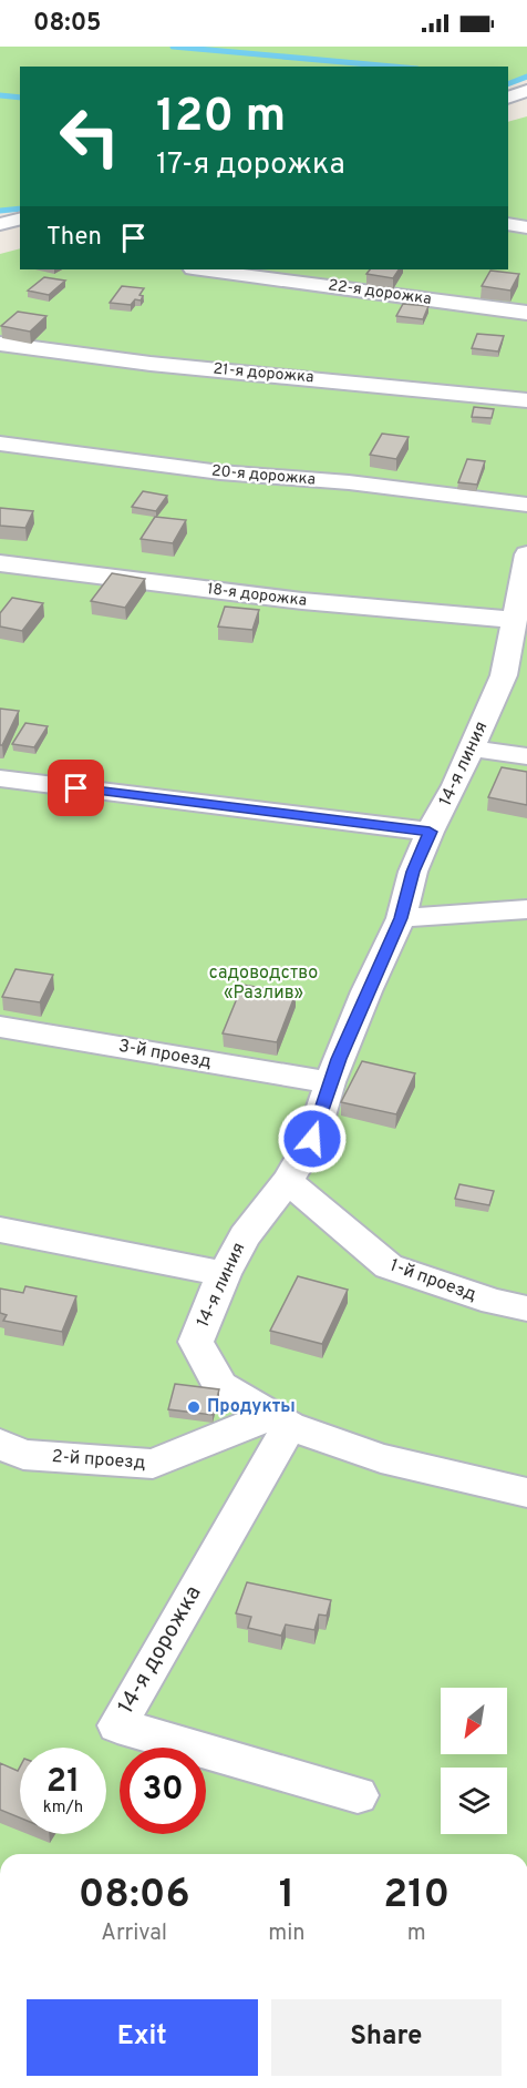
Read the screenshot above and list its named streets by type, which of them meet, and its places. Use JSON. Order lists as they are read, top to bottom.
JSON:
{
  "streets": {
    "street": [
      "22-я дорожка",
      "21-я дорожка",
      "20-я дорожка",
      "18-я дорожка",
      "14-я линия",
      "3-й проезд",
      "1-й проезд",
      "2-й проезд",
      "14-я дорожка"
    ]
  },
  "crossings": [
    ["18-я дорожка", "14-я линия"],
    ["14-я линия", "3-й проезд"],
    ["14-я линия", "1-й проезд"],
    ["14-я линия", "2-й проезд"],
    ["14-я линия", "14-я дорожка"],
    ["2-й проезд", "14-я дорожка"]
  ],
  "parks": ["садоводство «Разлив»"],
  "places": ["Продукты"],
  "north": "bottom left",
  "page": {
    "status": "08:05",
    "turn": ["120 m", "17-я дорожка"],
    "then": "Then",
    "speed": "21 km/h",
    "limit": "30",
    "eta": [
      "08:06",
      "Arrival",
      "1",
      "min",
      "210",
      "m"
    ],
    "buttons": ["Exit", "Share"]
  }
}
